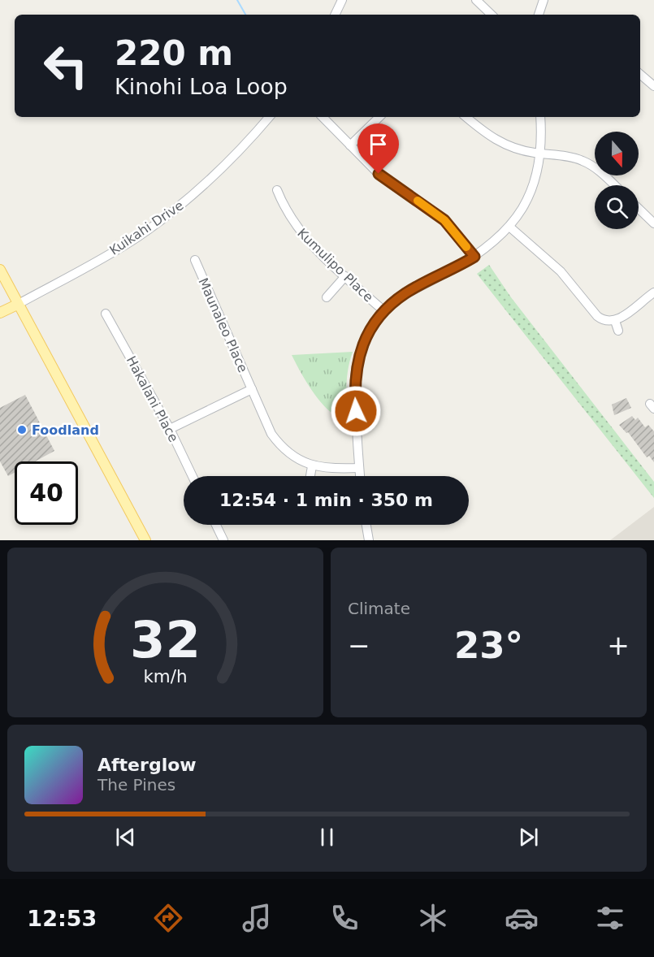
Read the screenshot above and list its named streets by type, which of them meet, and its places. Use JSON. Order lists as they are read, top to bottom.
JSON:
{
  "streets": {
    "main road": ["Kuikahi Drive"],
    "street": ["Kumulipo Place", "Maunaleo Place", "Hakalani Place"]
  },
  "places": ["Foodland"],
  "north": "bottom",
  "page": {
    "turn": ["220 m", "Kinohi Loa Loop"],
    "limit": "40",
    "trip": "12:54 · 1 min · 350 m",
    "tile": "Climate",
    "heat": ["−", "23°", "+"],
    "song": ["Afterglow", "The Pines"],
    "tabs": "12:53",
    "gauge": ["32", "km/h"]
  }
}
